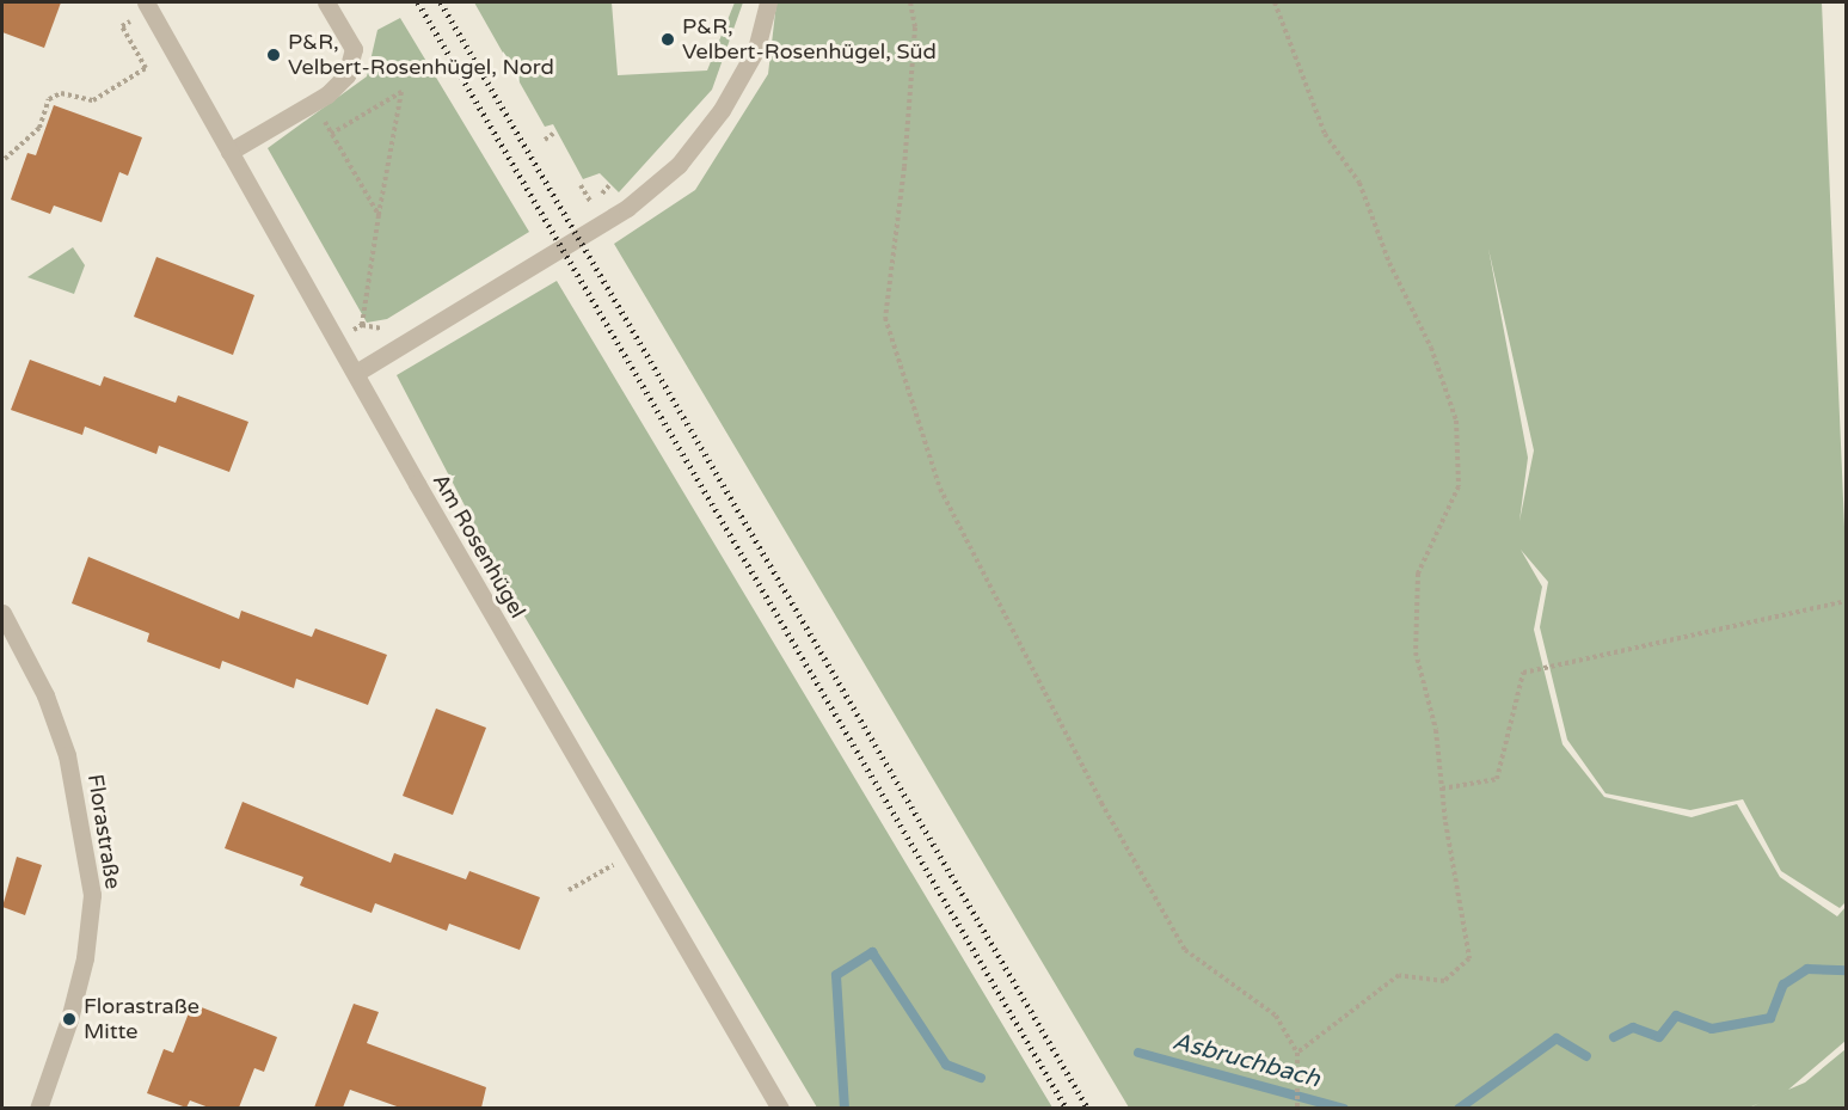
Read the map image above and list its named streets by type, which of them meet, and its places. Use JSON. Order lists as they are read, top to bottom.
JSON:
{
  "streets": {
    "street": ["Am Rosenhügel", "Florastraße"]
  },
  "water": ["Asbruchbach"],
  "places": ["P&R, Velbert-Rosenhügel, Süd", "P&R, Velbert-Rosenhügel, Nord", "Florastraße Mitte"]
}
